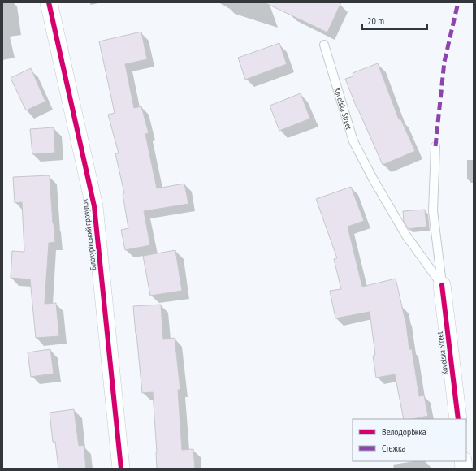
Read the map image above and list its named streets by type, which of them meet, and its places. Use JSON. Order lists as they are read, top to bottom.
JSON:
{
  "streets": {
    "street": ["Kovelska Street", "Білокурівський провулок"]
  },
  "legend": ["Велодоріжка", "Стежка"],
  "scale_bar": "20 m"
}
